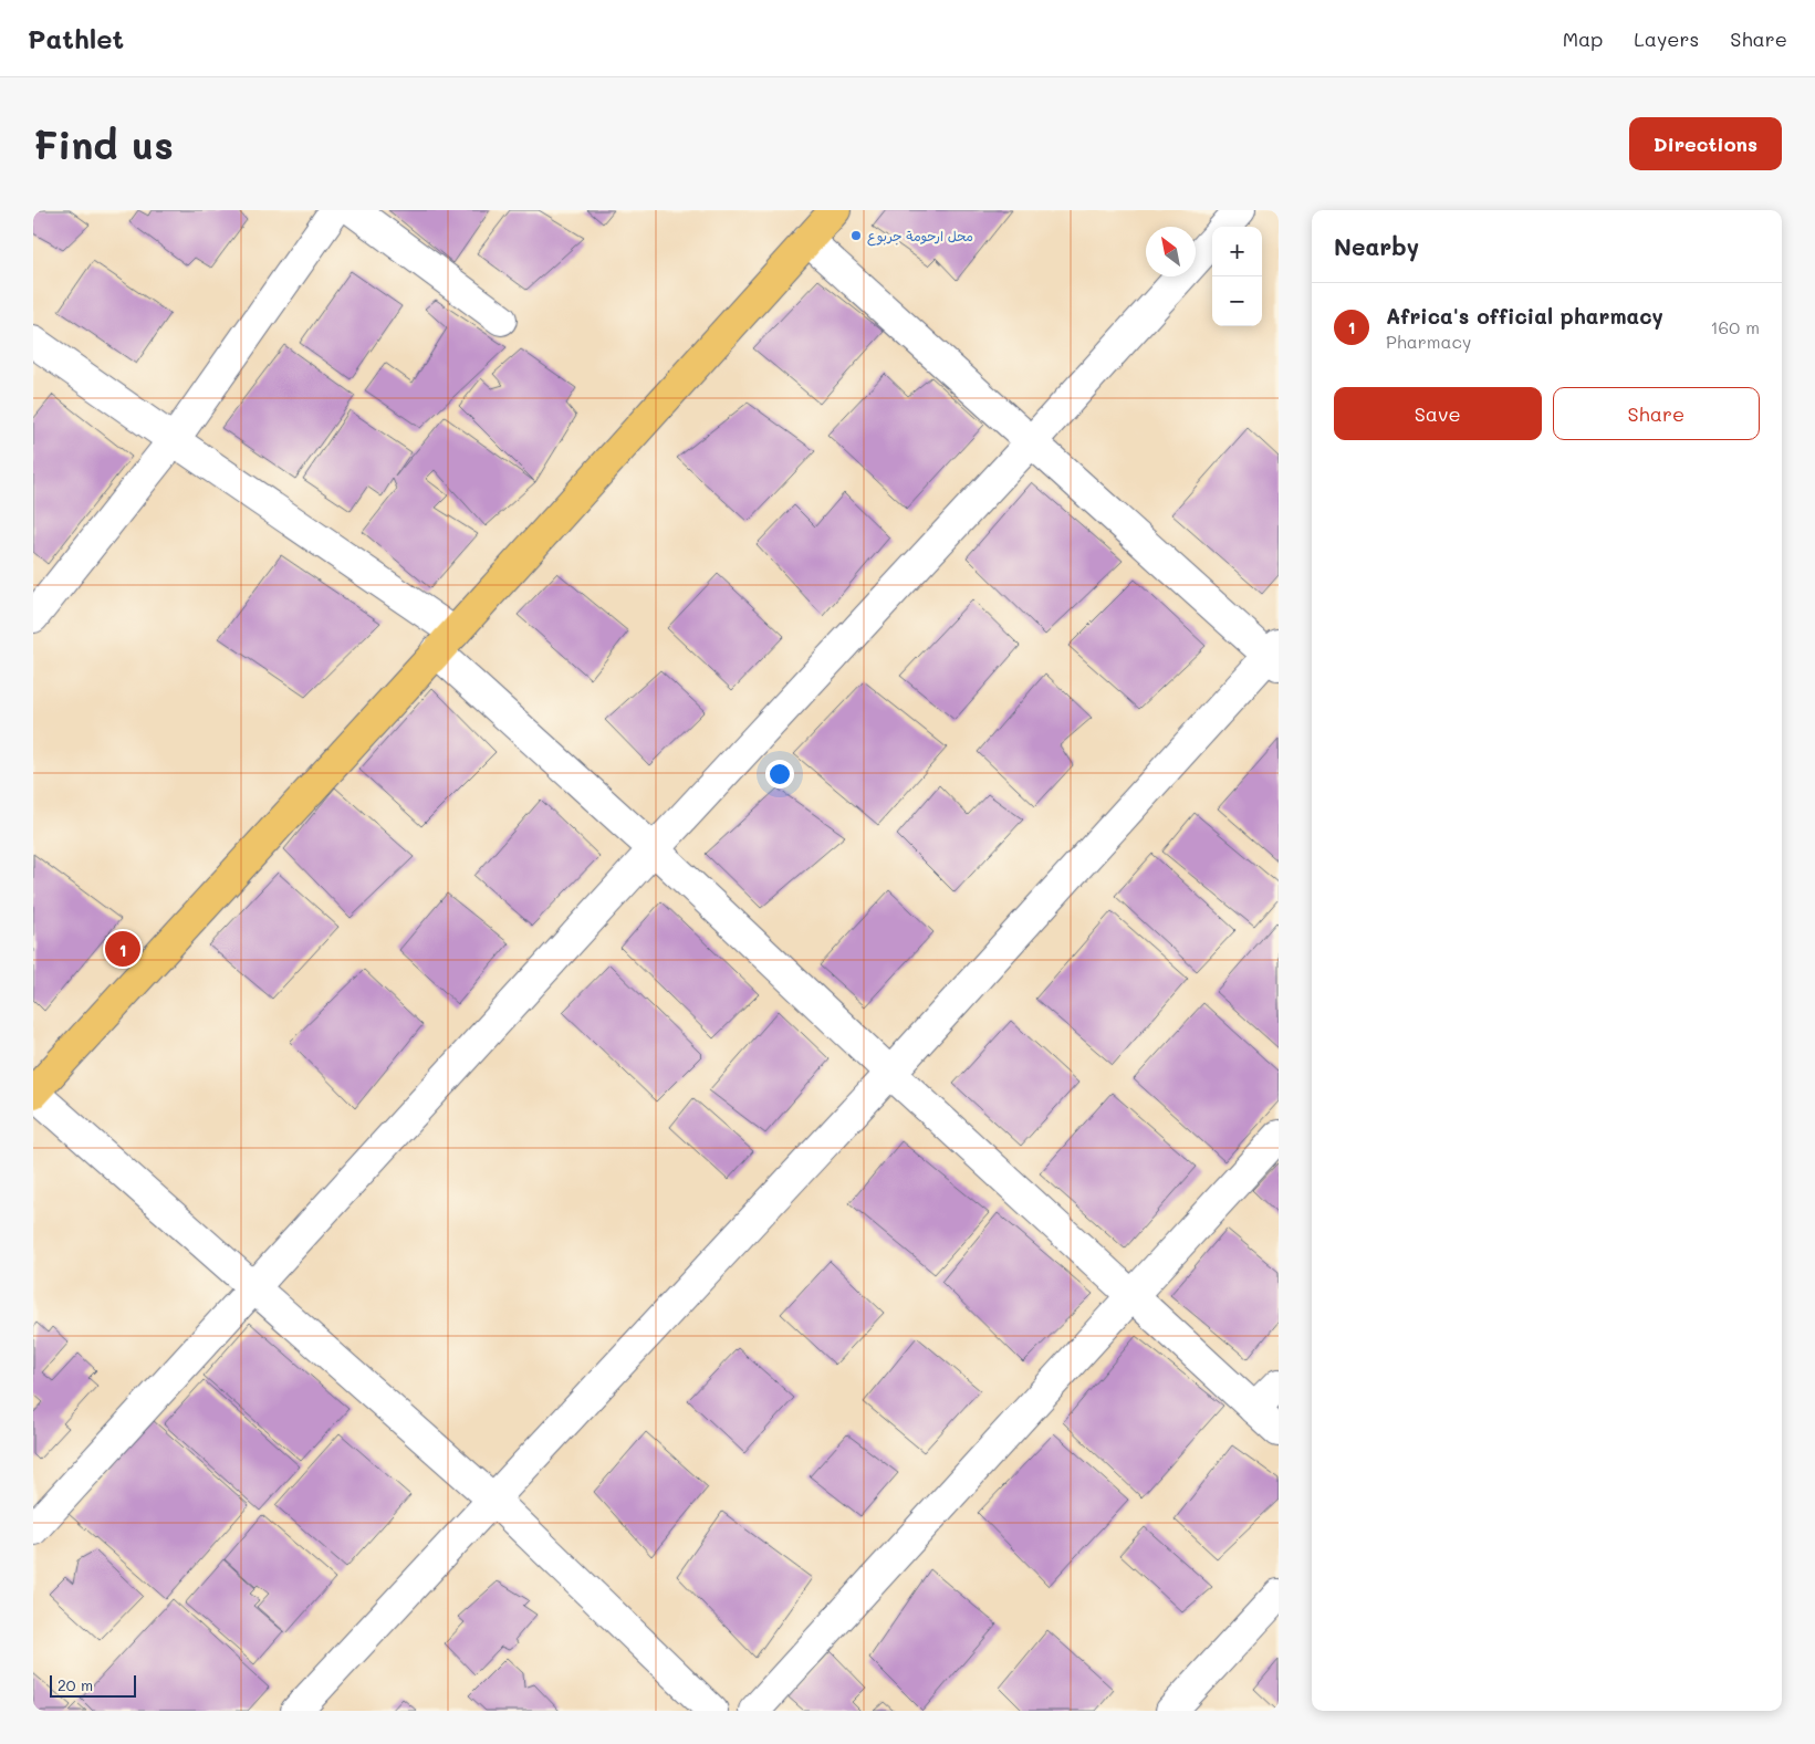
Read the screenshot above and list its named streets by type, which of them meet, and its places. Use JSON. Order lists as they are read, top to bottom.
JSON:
{
  "places": ["محل ارحومة جربوع"],
  "scale_bar": "20 m",
  "north": "top left",
  "page": {
    "header": "Pathlet",
    "nav": ["Map", "Layers", "Share"],
    "buttons": [
      "Directions",
      ["Save", "Share"]
    ],
    "title": "Find us",
    "heading": "Nearby",
    "map_buttons": ["+", "−"],
    "list": [
      {
        "mark": "1",
        "name": "Africa's official pharmacy",
        "note": "Pharmacy",
        "value": "160 m"
      }
    ],
    "pins": "1",
    "scale": "20 m"
  }
}
